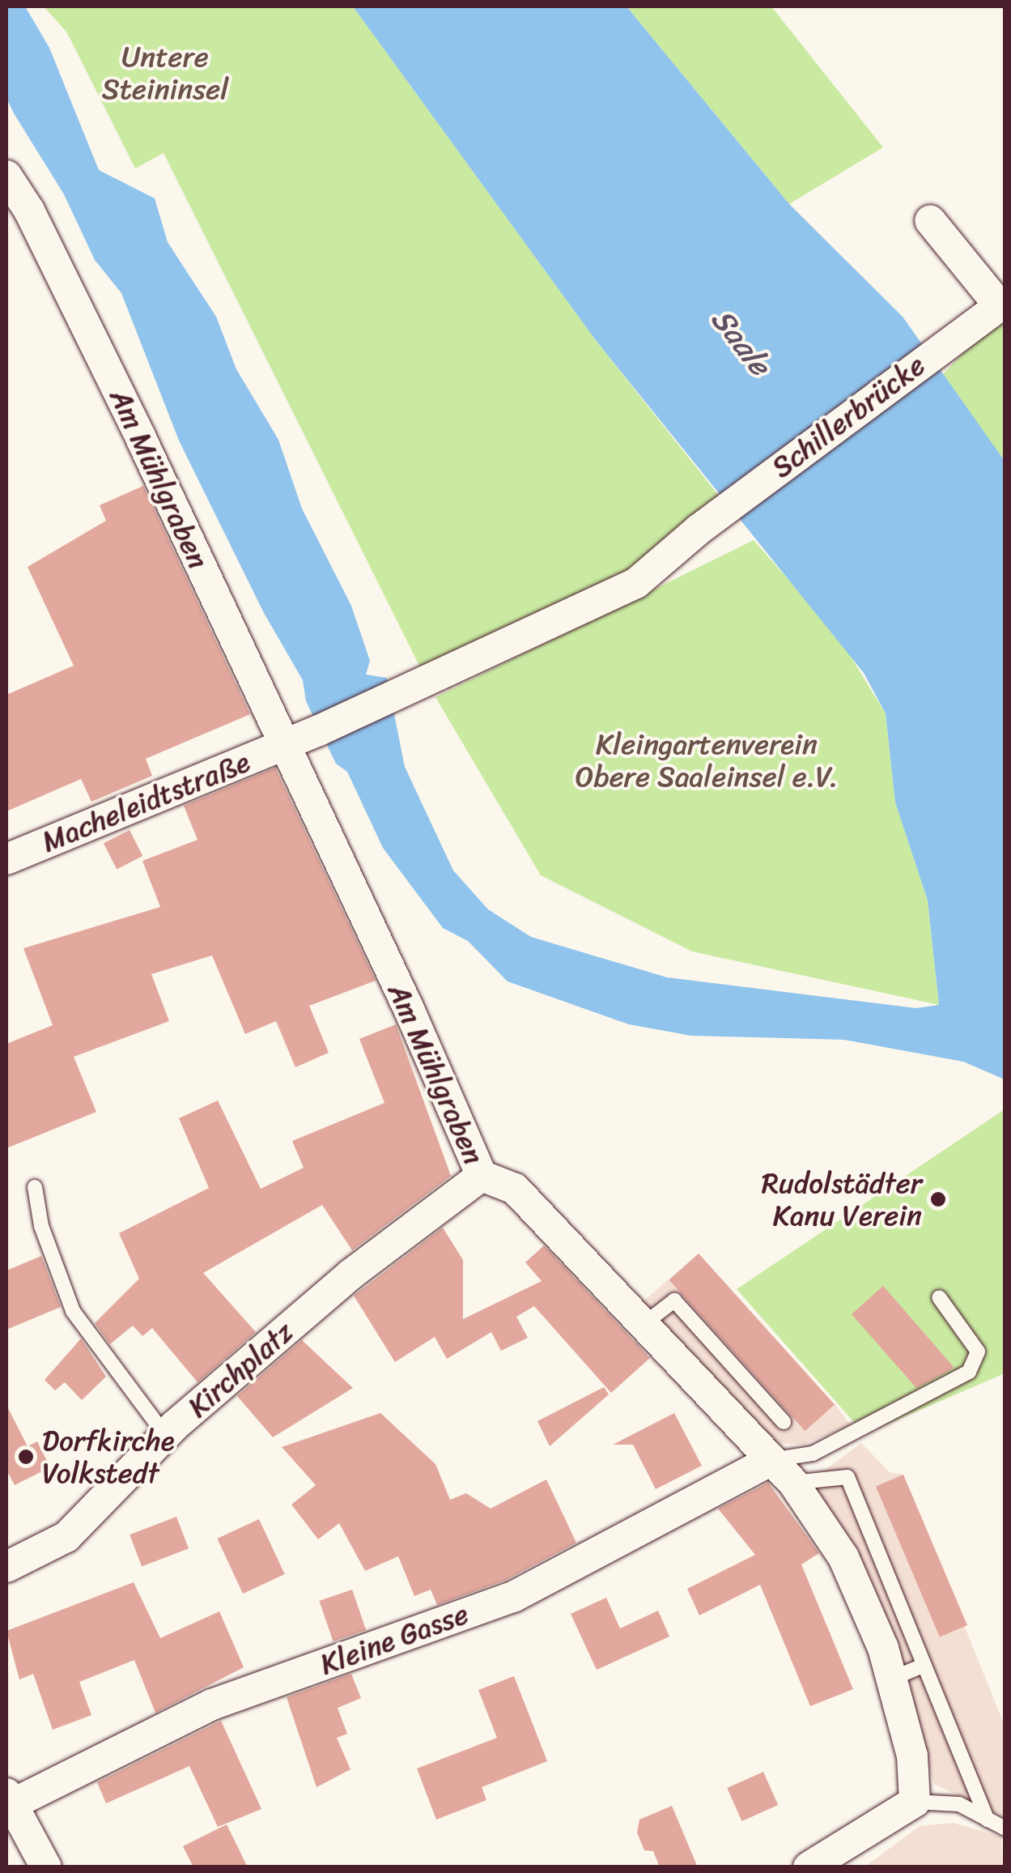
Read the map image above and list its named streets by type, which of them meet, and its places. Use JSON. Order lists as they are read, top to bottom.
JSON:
{
  "streets": {
    "street": [
      "Schillerbrücke",
      "Am Mühlgraben",
      "Macheleidtstraße",
      "Kirchplatz",
      "Kleine Gasse"
    ]
  },
  "crossings": [
    ["Schillerbrücke", "Macheleidtstraße"],
    ["Am Mühlgraben", "Macheleidtstraße"],
    ["Am Mühlgraben", "Kirchplatz"],
    ["Am Mühlgraben", "Kleine Gasse"]
  ],
  "water": ["Saale"],
  "parks": ["Untere Steininsel", "Kleingartenverein Obere Saaleinsel e.V."],
  "places": ["Rudolstädter Kanu Verein", "Dorfkirche Volkstedt"]
}
